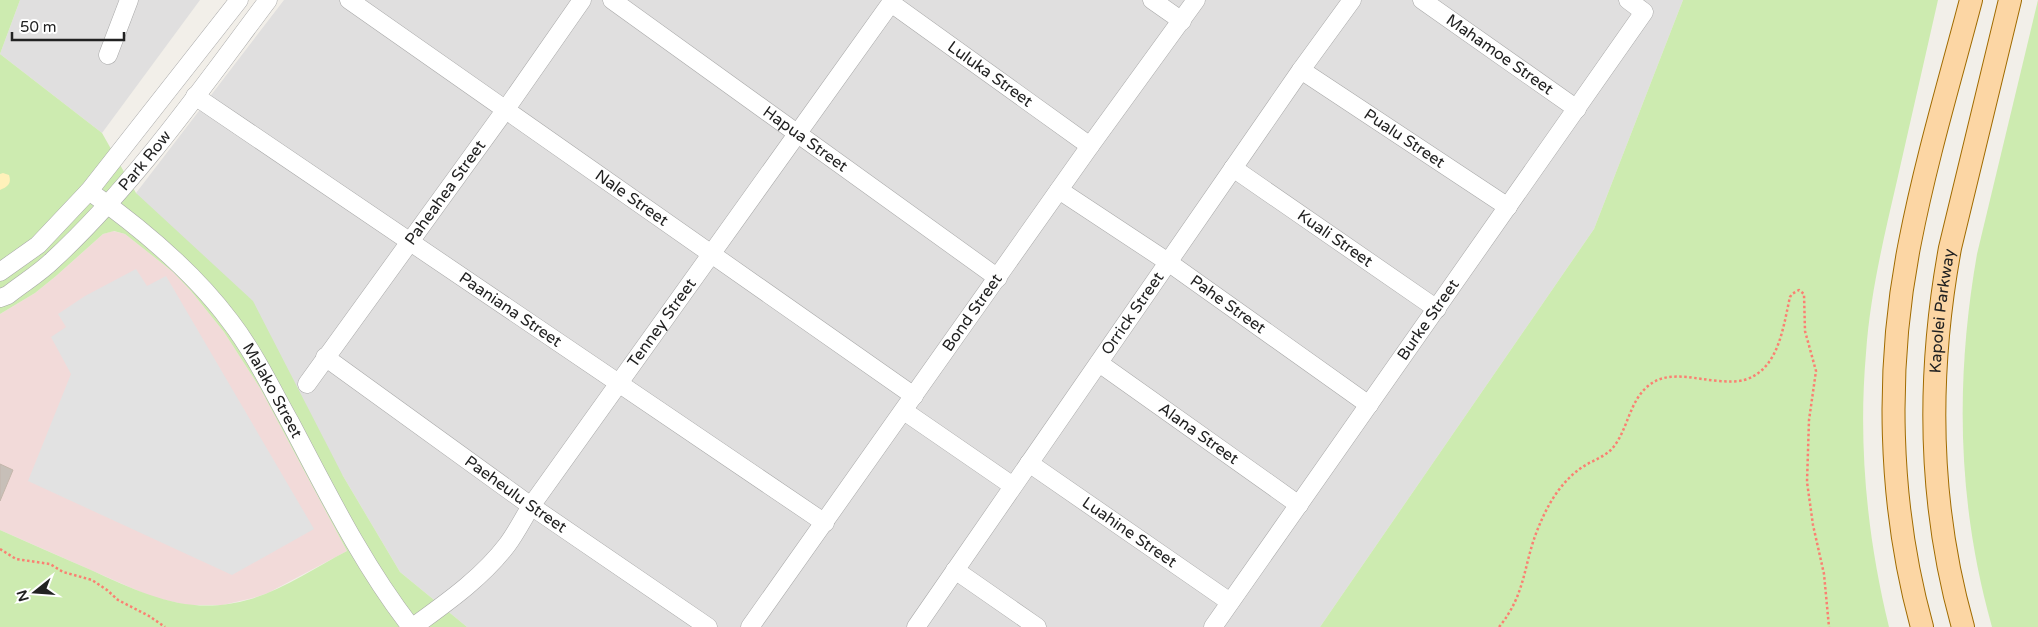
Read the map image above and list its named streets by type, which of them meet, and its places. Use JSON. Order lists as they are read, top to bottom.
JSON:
{
  "streets": {
    "main road": ["Kapolei Parkway"],
    "street": [
      "Mahamoe Street",
      "Luluka Street",
      "Hapua Street",
      "Pualu Street",
      "Park Row",
      "Paheahea Street",
      "Nale Street",
      "Kuali Street",
      "Pahe Street",
      "Paaniana Street",
      "Bond Street",
      "Orrick Street",
      "Burke Street",
      "Tenney Street",
      "Malako Street",
      "Alana Street",
      "Paeheulu Street",
      "Luahine Street"
    ]
  },
  "crossings": [
    ["Mahamoe Street", "Burke Street"],
    ["Luluka Street", "Bond Street"],
    ["Luluka Street", "Tenney Street"],
    ["Hapua Street", "Bond Street"],
    ["Hapua Street", "Tenney Street"],
    ["Pualu Street", "Orrick Street"],
    ["Pualu Street", "Burke Street"],
    ["Park Row", "Paaniana Street"],
    ["Park Row", "Malako Street"],
    ["Paheahea Street", "Nale Street"],
    ["Paheahea Street", "Paaniana Street"],
    ["Paheahea Street", "Paeheulu Street"],
    ["Nale Street", "Bond Street"],
    ["Nale Street", "Tenney Street"],
    ["Kuali Street", "Orrick Street"],
    ["Kuali Street", "Burke Street"],
    ["Pahe Street", "Bond Street"],
    ["Pahe Street", "Orrick Street"],
    ["Pahe Street", "Burke Street"],
    ["Paaniana Street", "Bond Street"],
    ["Paaniana Street", "Tenney Street"],
    ["Orrick Street", "Alana Street"],
    ["Orrick Street", "Luahine Street"],
    ["Burke Street", "Alana Street"],
    ["Burke Street", "Luahine Street"],
    ["Tenney Street", "Malako Street"],
    ["Tenney Street", "Paeheulu Street"]
  ],
  "scale_bar": "50 m",
  "north": "left"
}
